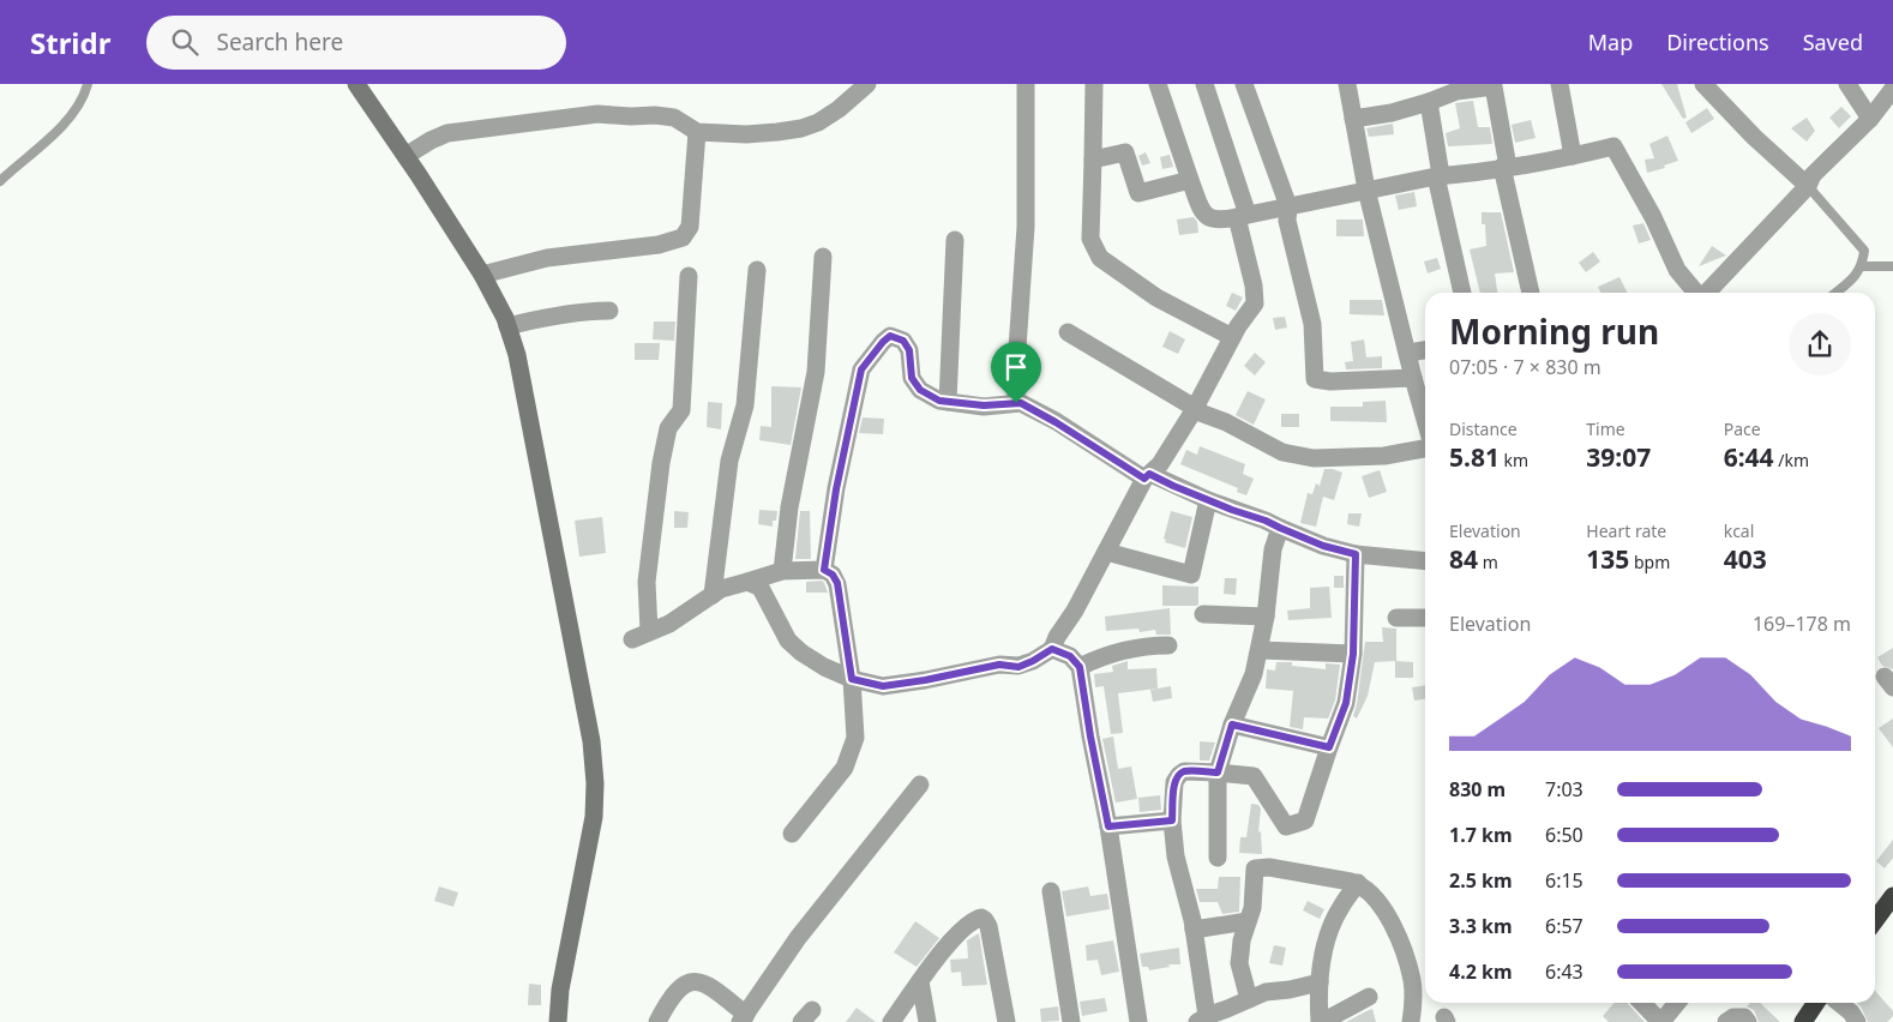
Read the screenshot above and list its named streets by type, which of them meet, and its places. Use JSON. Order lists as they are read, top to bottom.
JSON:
{
  "page": {
    "header": "Stridr",
    "search": "Search here",
    "nav": ["Map", "Directions", "Saved"],
    "heading": ["Morning run", "07:05 · 7 × 830 m"],
    "stats": [
      ["Distance", "5.81 km"],
      ["Time", "39:07"],
      ["Pace", "6:44 /km"],
      ["Elevation", "84 m"],
      ["Heart rate", "135 bpm"],
      ["kcal", "403"]
    ],
    "chart": ["Elevation", "169–178 m"],
    "list": [
      {
        "name": "830 m",
        "note": "7:03"
      },
      {
        "name": "1.7 km",
        "note": "6:50"
      },
      {
        "name": "2.5 km",
        "note": "6:15"
      },
      {
        "name": "3.3 km",
        "note": "6:57"
      },
      {
        "name": "4.2 km",
        "note": "6:43"
      }
    ]
  }
}
